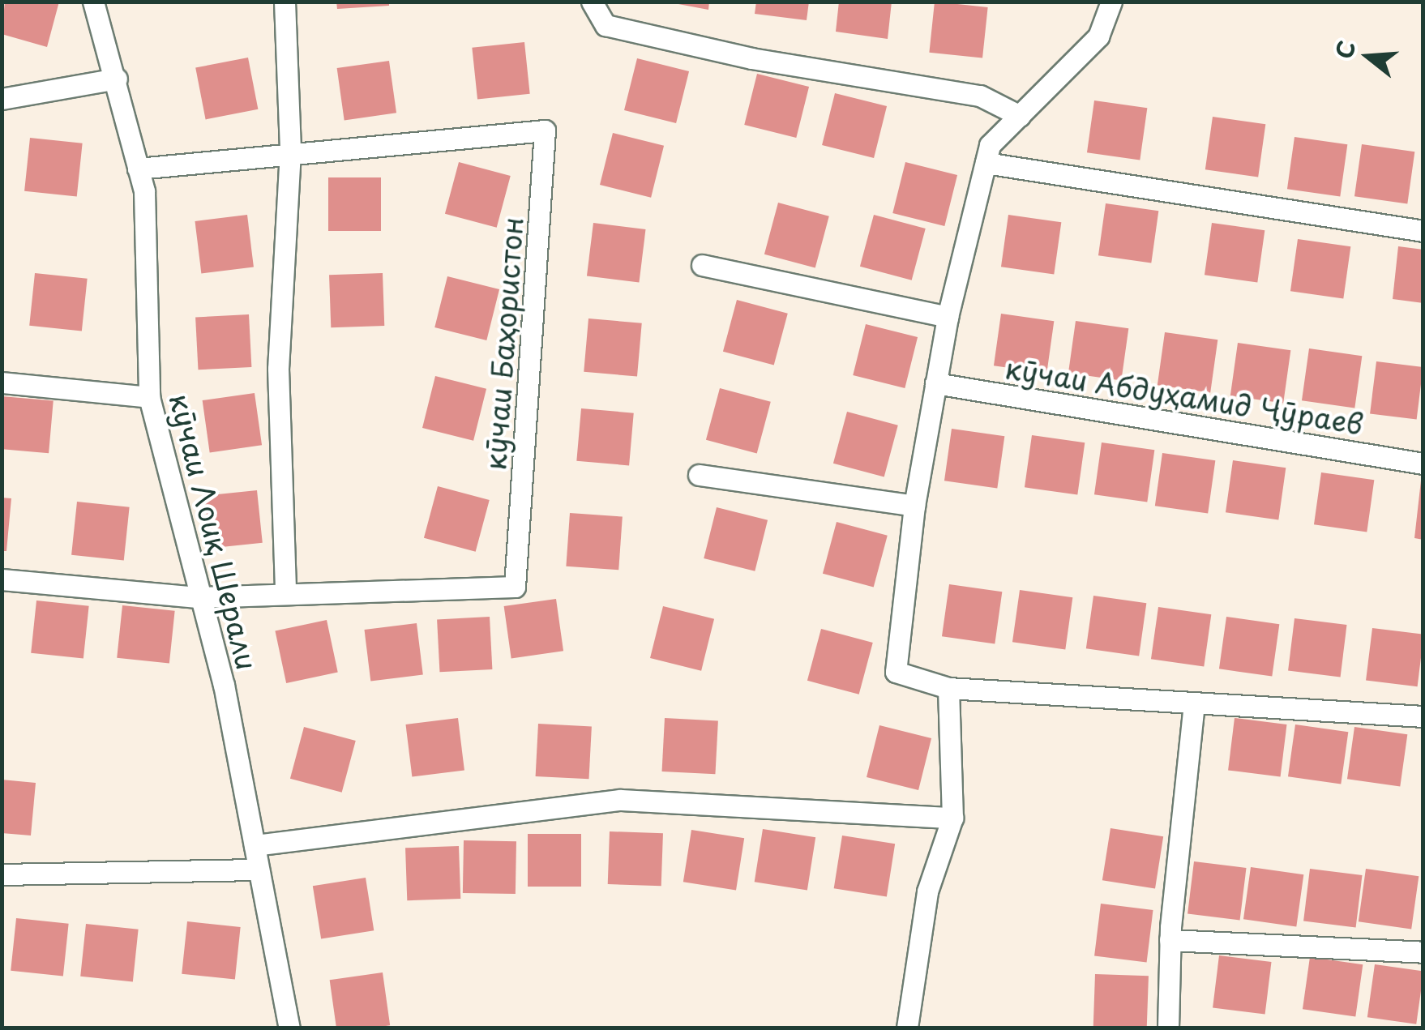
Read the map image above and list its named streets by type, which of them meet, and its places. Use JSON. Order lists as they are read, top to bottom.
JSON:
{
  "streets": {
    "street": ["кӯчаи Баҳористон", "кӯчаи Абдуҳамид Ҷӯраев", "кӯчаи Лоиқ Шерали"]
  },
  "crossings": [
    ["кӯчаи Баҳористон", "кӯчаи Лоиқ Шерали"]
  ],
  "north": "left"
}
